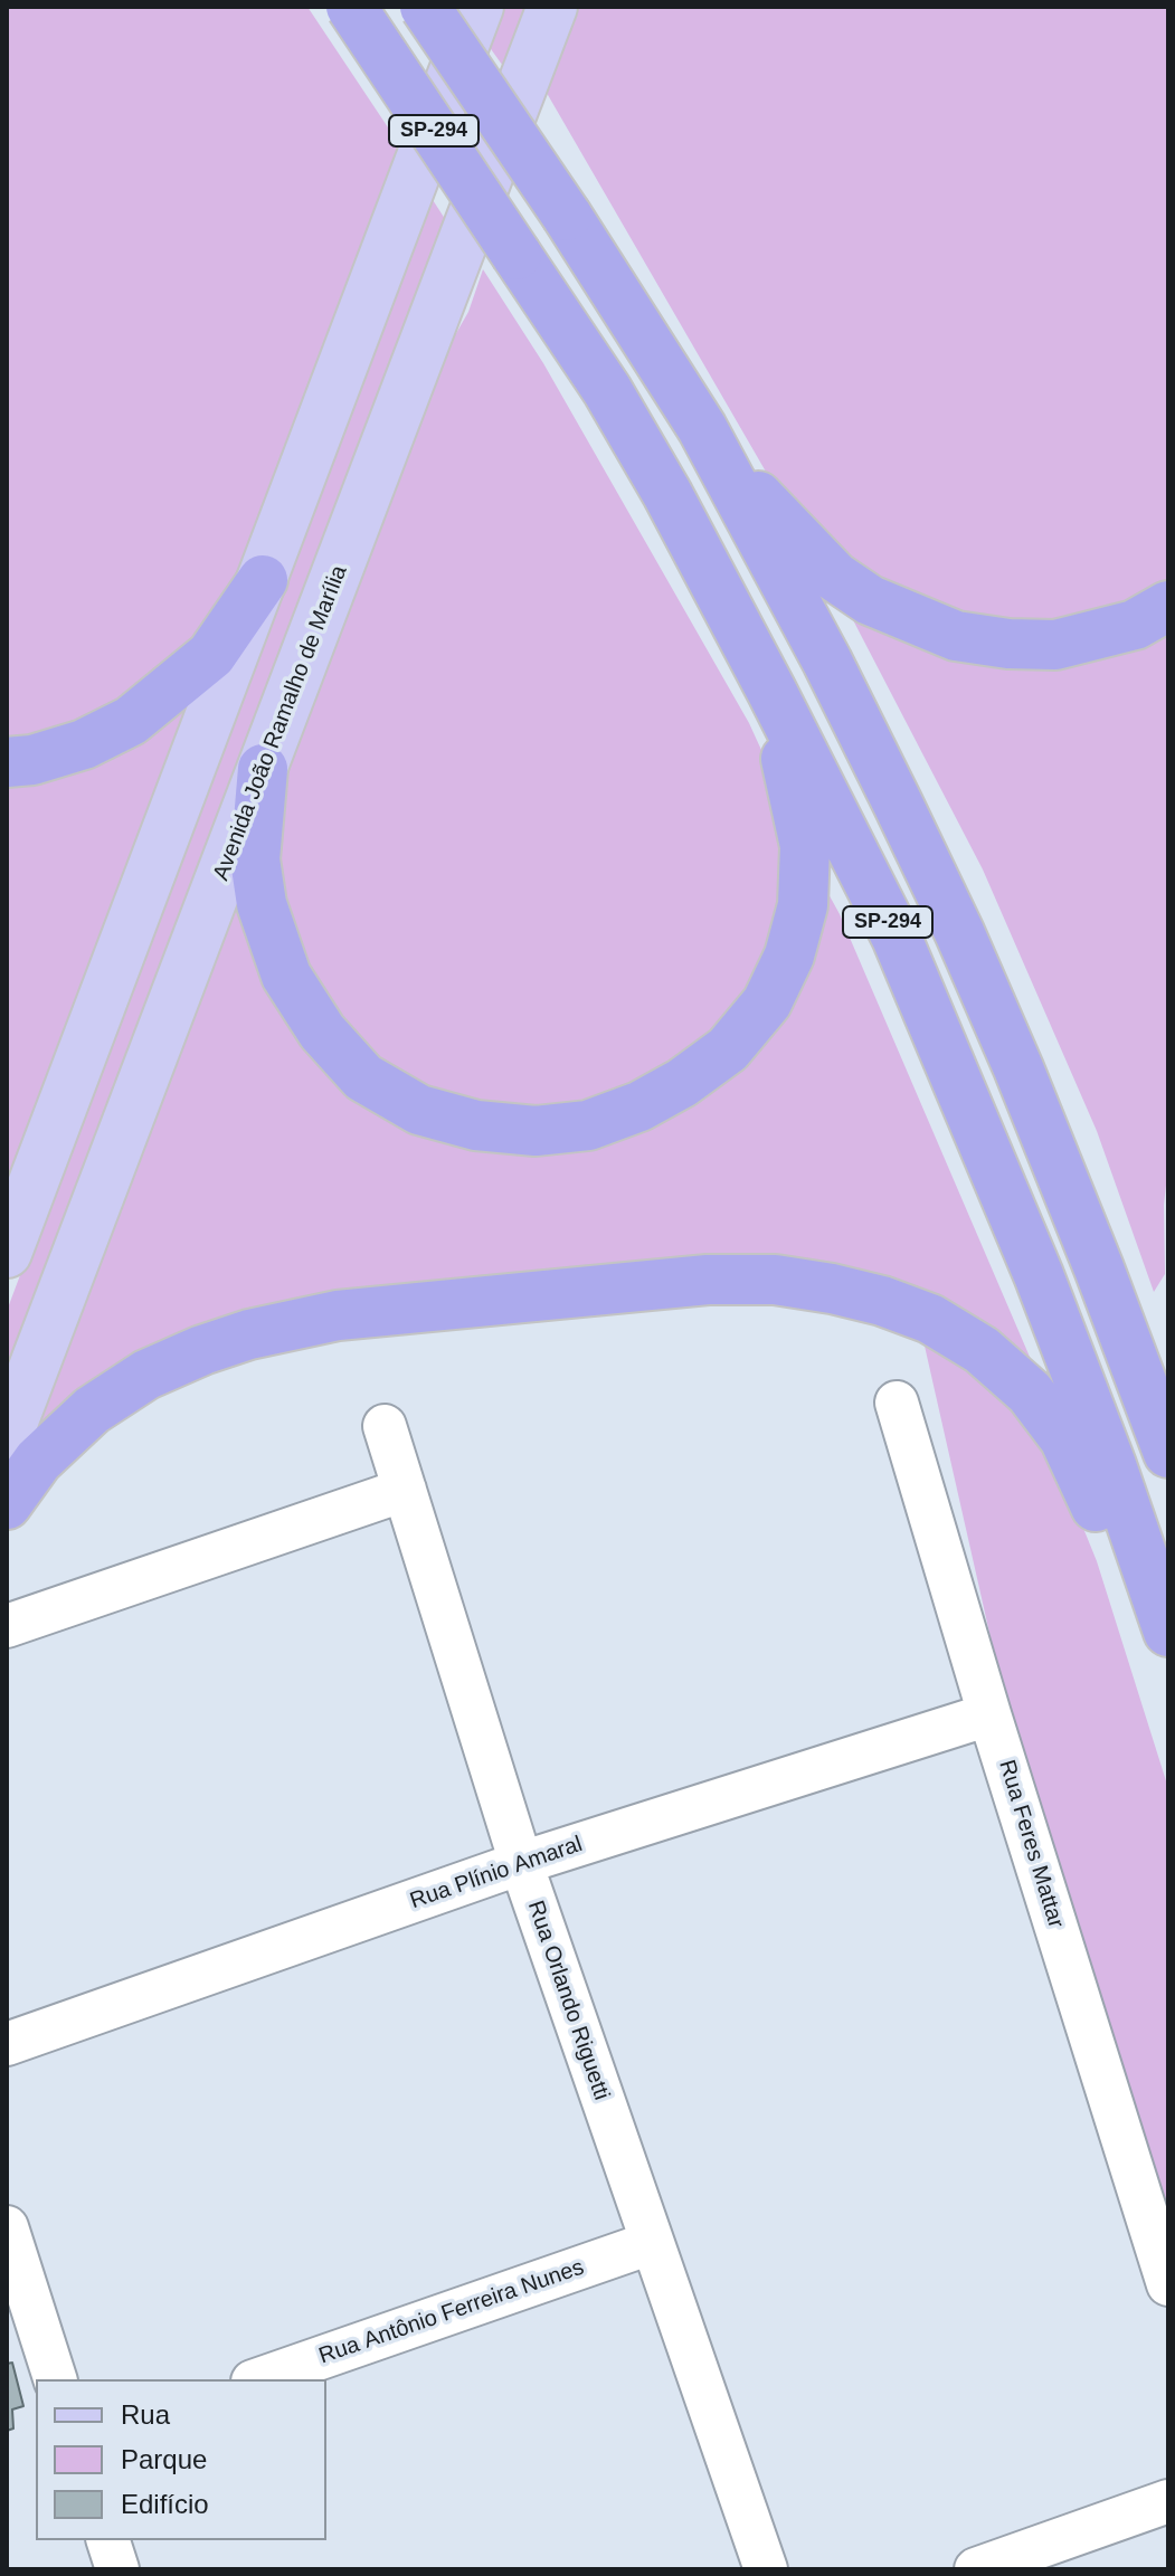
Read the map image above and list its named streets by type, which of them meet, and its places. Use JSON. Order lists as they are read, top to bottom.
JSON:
{
  "streets": {
    "highway": ["SP-294"],
    "main road": ["Avenida João Ramalho de Marília"],
    "street": [
      "Rua Feres Mattar",
      "Rua Plínio Amaral",
      "Rua Orlando Riguetti",
      "Rua Antônio Ferreira Nunes"
    ]
  },
  "crossings": [
    ["Rua Feres Mattar", "Rua Plínio Amaral"],
    ["Rua Plínio Amaral", "Rua Orlando Riguetti"],
    ["Rua Orlando Riguetti", "Rua Antônio Ferreira Nunes"]
  ],
  "legend": ["Rua", "Parque", "Edifício"]
}
